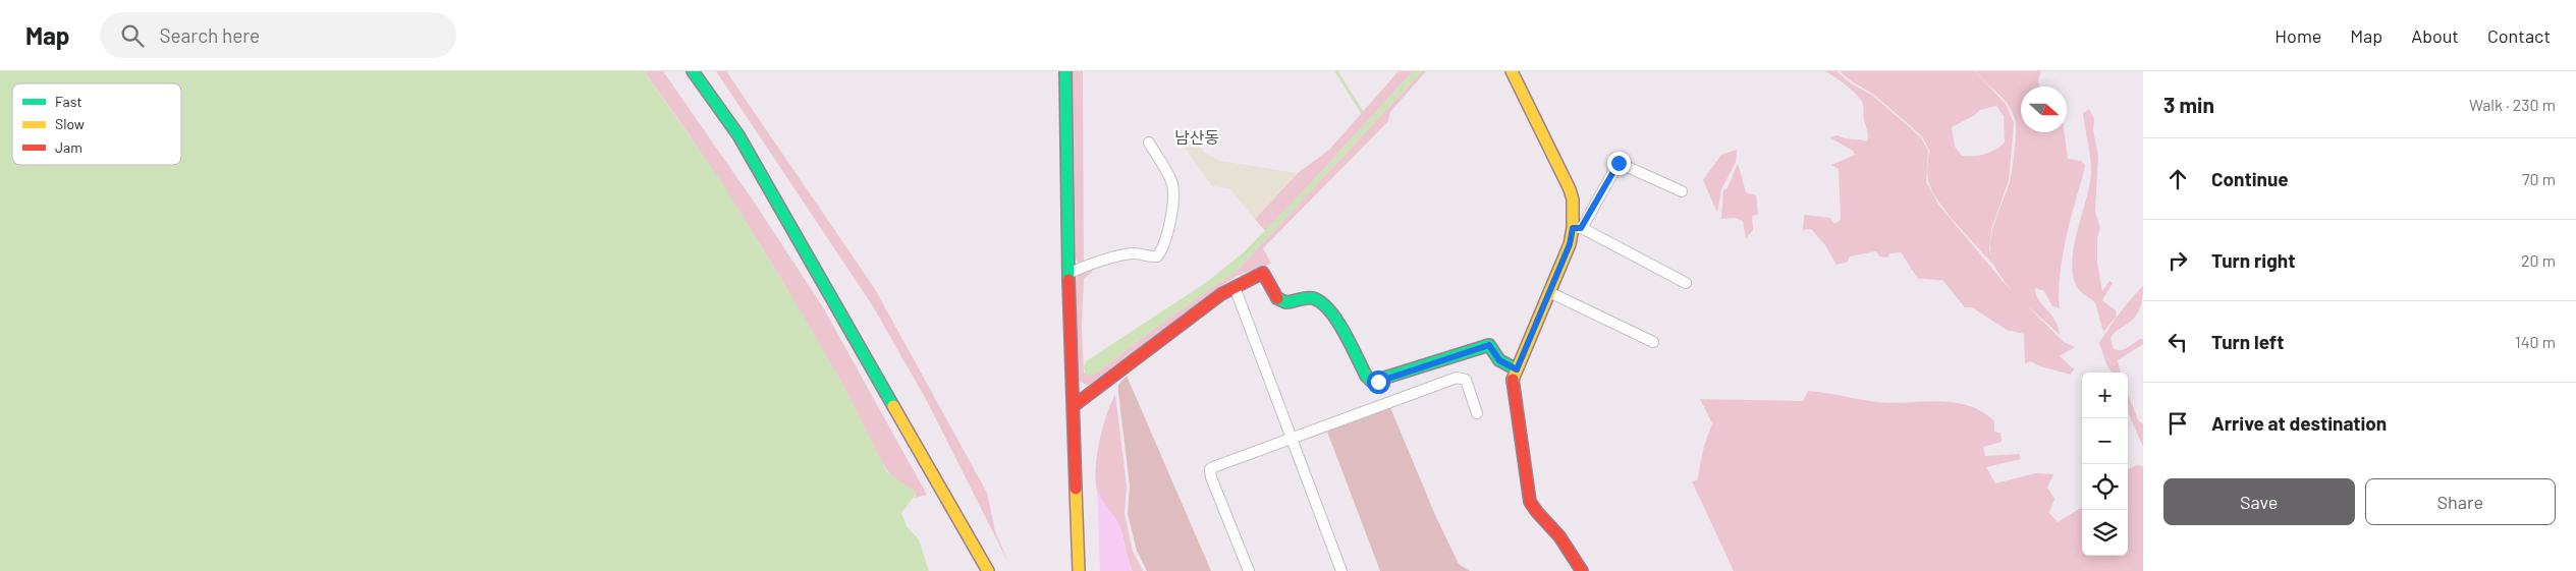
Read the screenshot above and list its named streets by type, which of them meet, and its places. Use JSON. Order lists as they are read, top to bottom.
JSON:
{
  "districts": ["남산동"],
  "legend": ["Fast", "Slow", "Jam"],
  "north": "right",
  "page": {
    "header": "Map",
    "search": "Search here",
    "nav": [
      "Home",
      "Map",
      "About",
      "Contact"
    ],
    "heading": ["3 min", "Walk · 230 m"],
    "list": [
      ["Continue", "70 m"],
      ["Turn right", "20 m"],
      ["Turn left", "140 m"],
      "Arrive at destination"
    ],
    "map_buttons": ["+", "−"],
    "buttons": ["Save", "Share"]
  }
}
